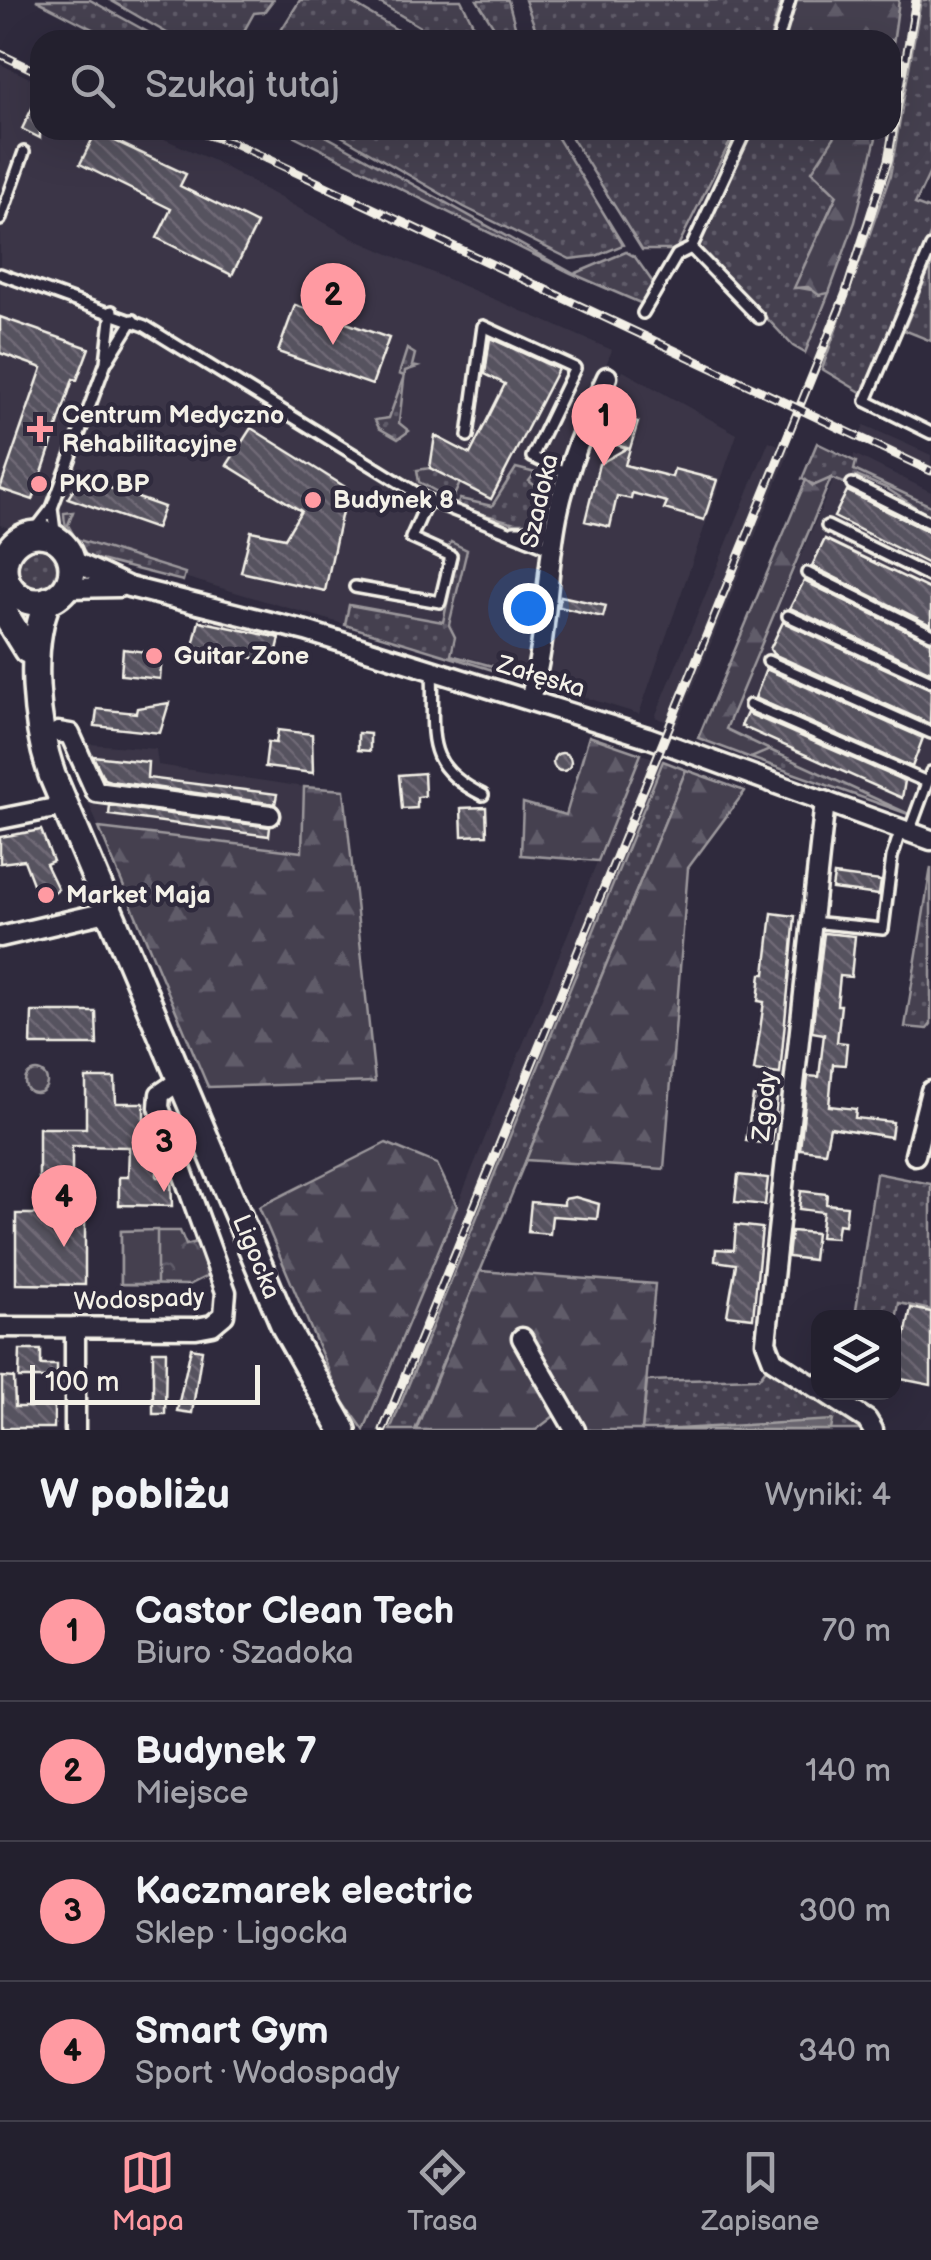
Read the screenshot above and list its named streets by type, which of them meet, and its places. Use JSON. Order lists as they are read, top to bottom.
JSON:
{
  "streets": {
    "street": [
      "Szadoka",
      "Załęska",
      "Zgody",
      "Ligocka",
      "Wodospady"
    ]
  },
  "crossings": [
    ["Szadoka", "Załęska"],
    ["Załęska", "Zgody"],
    ["Załęska", "Ligocka"],
    ["Ligocka", "Wodospady"]
  ],
  "places": {
    "health": ["Centrum Medyczno Rehabilitacyjne"],
    "other": [
      "PKO BP",
      "Budynek 8",
      "Guitar Zone",
      "Market Maja"
    ]
  },
  "scale_bar": "100 m",
  "page": {
    "search": "Szukaj tutaj",
    "pins": [
      "2",
      "1",
      "3",
      "4"
    ],
    "scale": "100 m",
    "heading": ["W pobliżu", "Wyniki: 4"],
    "list": [
      {
        "mark": "1",
        "name": "Castor Clean Tech",
        "note": "Biuro · Szadoka",
        "value": "70 m"
      },
      {
        "mark": "2",
        "name": "Budynek 7",
        "note": "Miejsce",
        "value": "140 m"
      },
      {
        "mark": "3",
        "name": "Kaczmarek electric",
        "note": "Sklep · Ligocka",
        "value": "300 m"
      },
      {
        "mark": "4",
        "name": "Smart Gym",
        "note": "Sport · Wodospady",
        "value": "340 m"
      }
    ],
    "nav": ["Mapa", "Trasa", "Zapisane"]
  }
}
